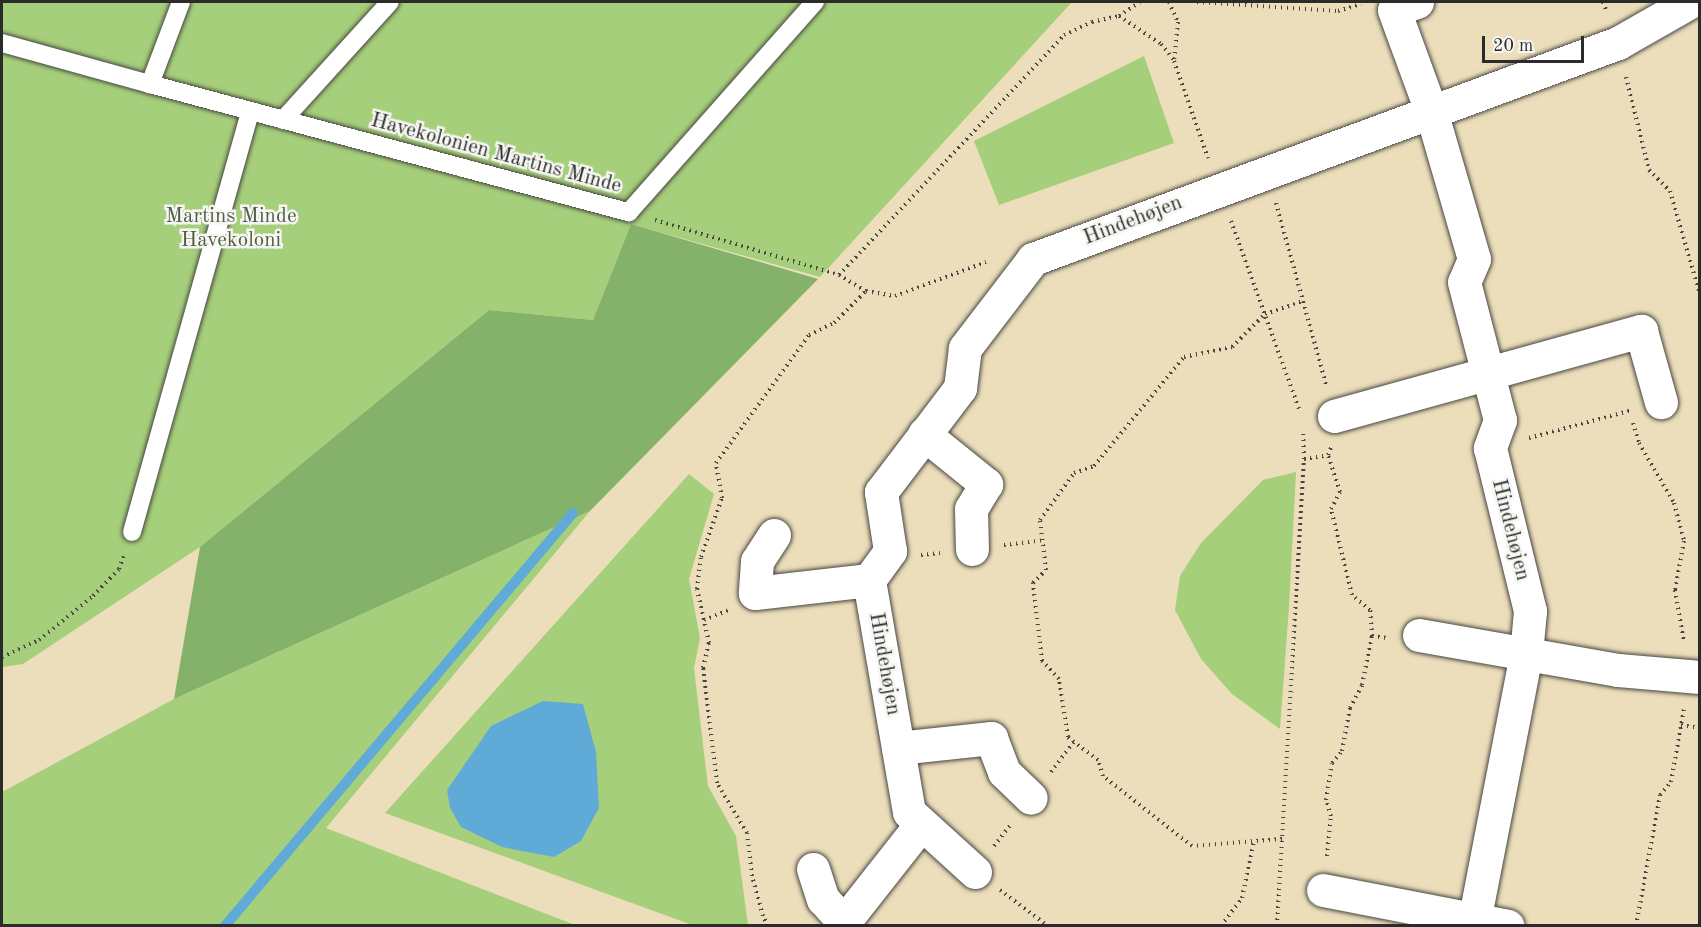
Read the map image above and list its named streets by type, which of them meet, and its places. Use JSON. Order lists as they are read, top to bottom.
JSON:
{
  "streets": {
    "street": ["Hindehøjen"],
    "lane": ["Havekolonien Martins Minde"]
  },
  "parks": ["Martins Minde Havekoloni"],
  "scale_bar": "20 m"
}
